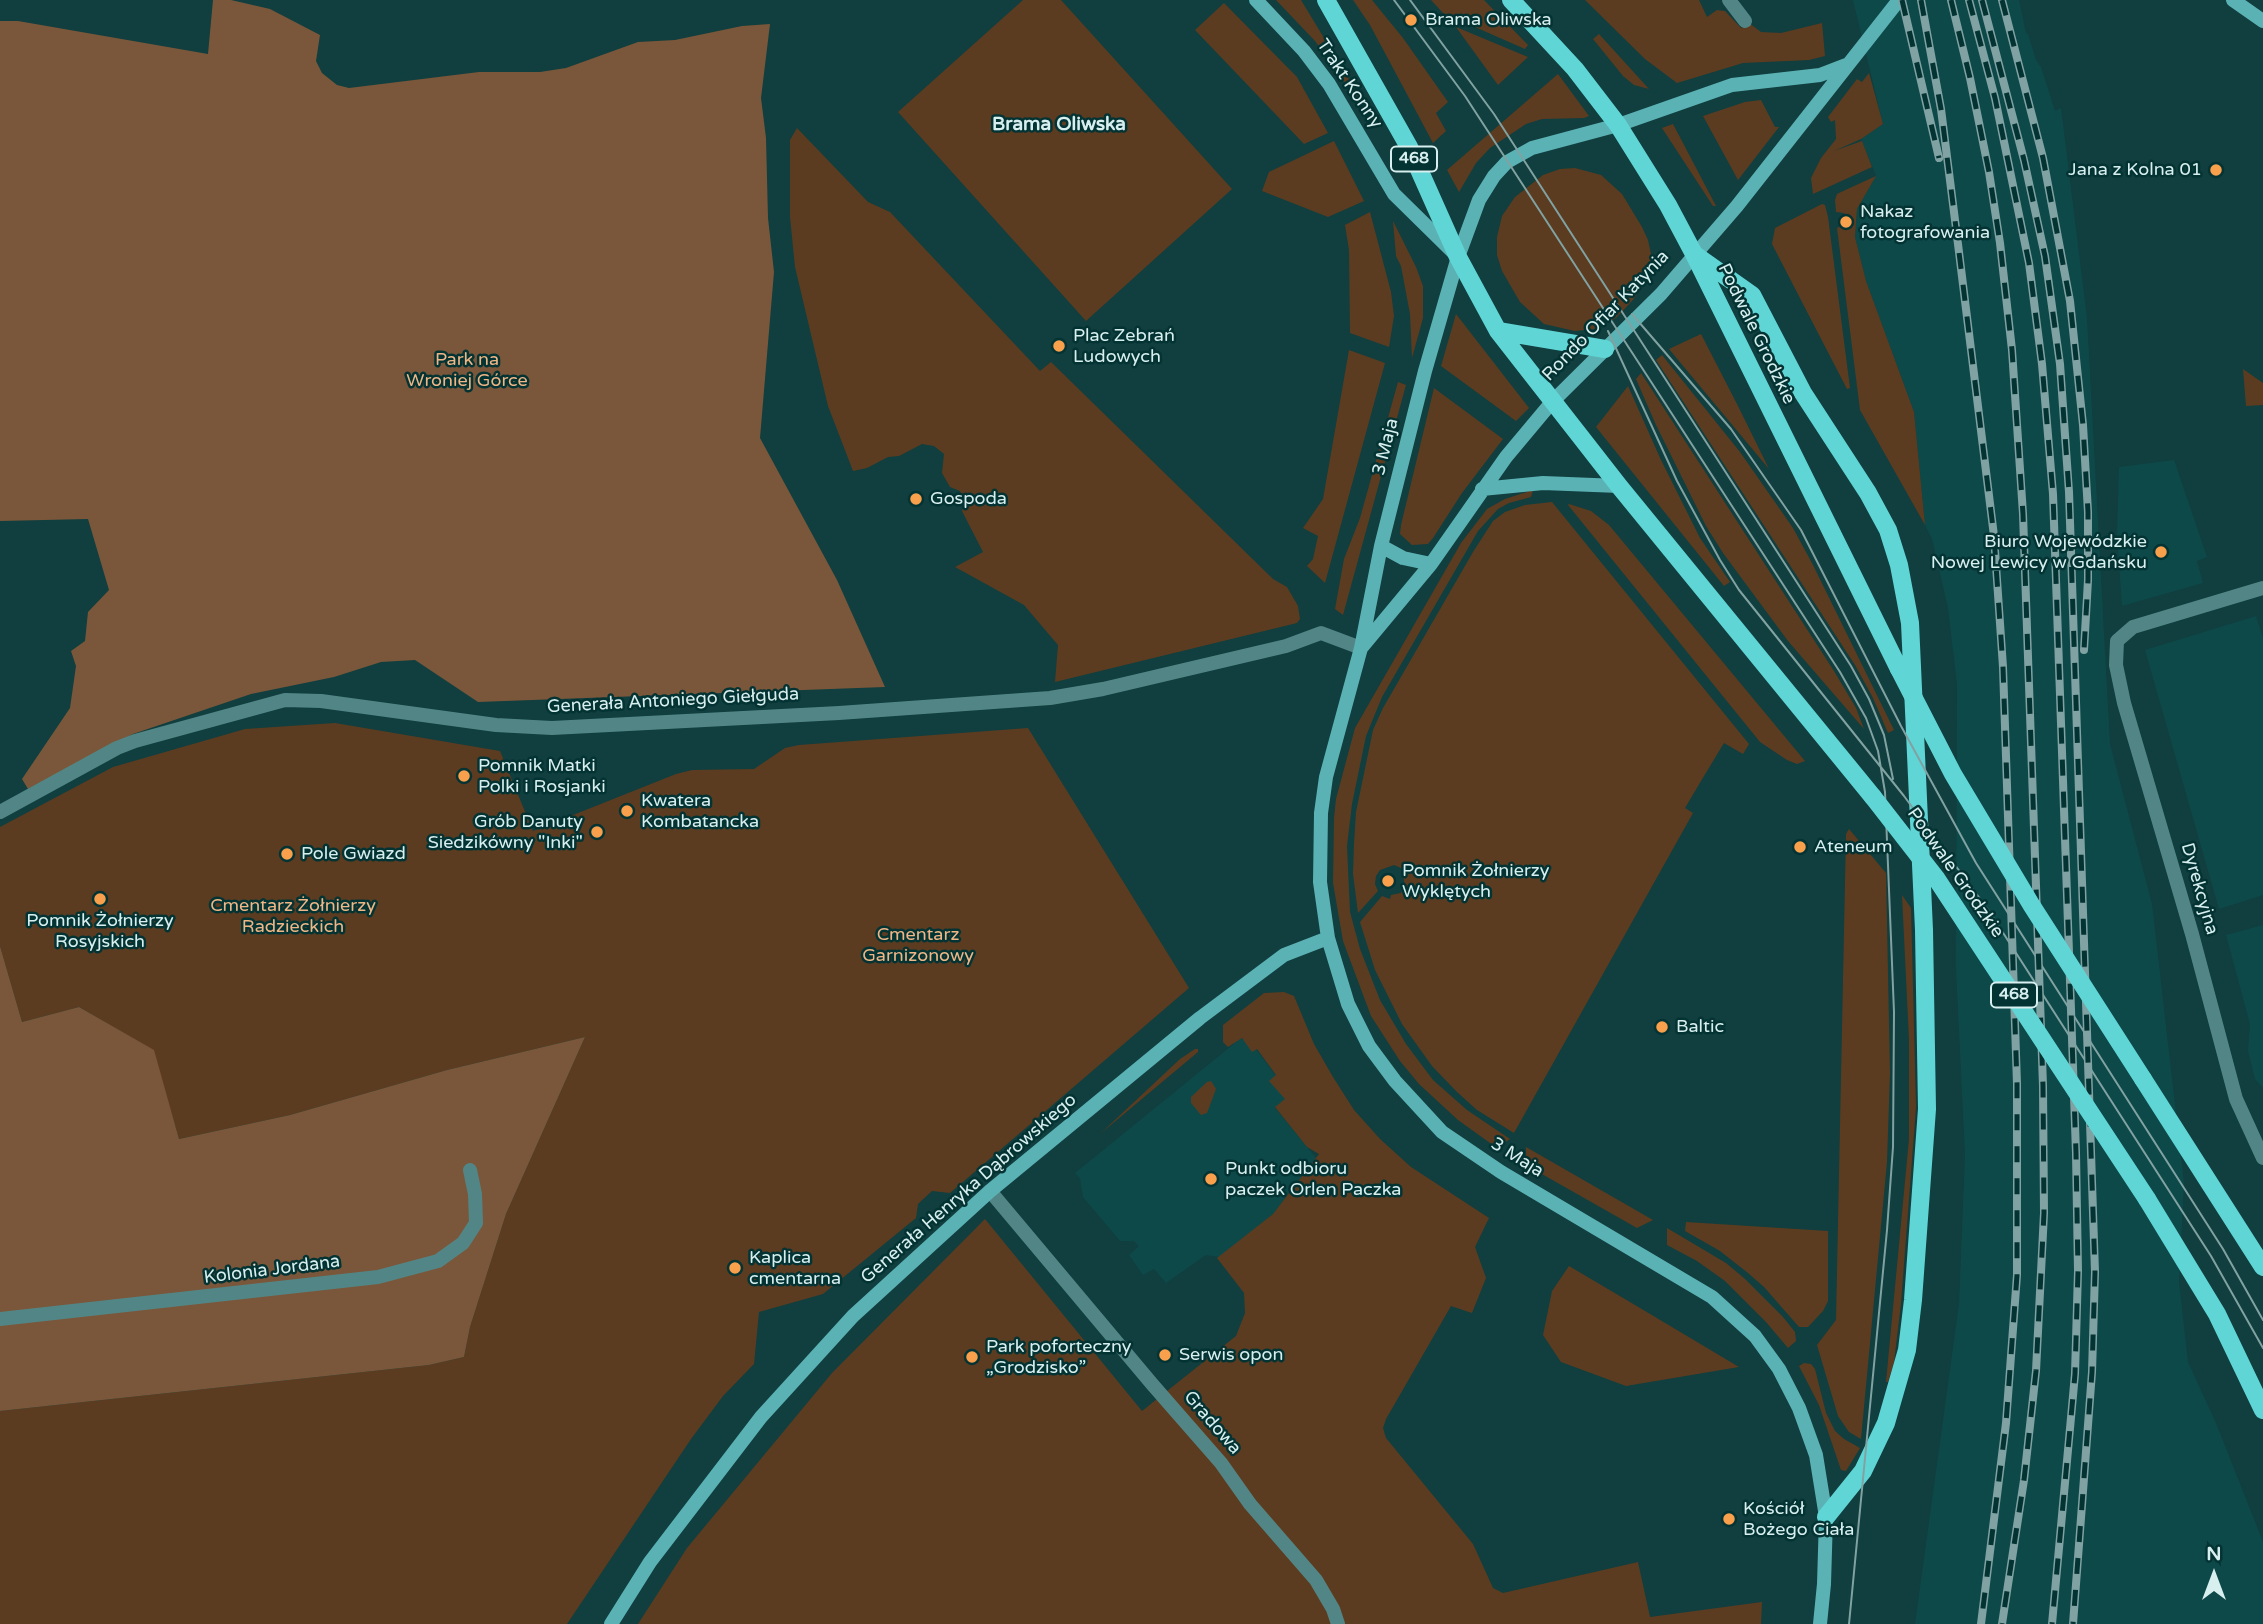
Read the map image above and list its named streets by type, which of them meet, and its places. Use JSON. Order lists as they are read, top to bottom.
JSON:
{
  "streets": {
    "main road": [
      "Trakt Konny",
      "468",
      "Rondo Ofiar Katynia",
      "Podwale Grodzkie",
      "3 Maja",
      "Generała Henryka Dąbrowskiego"
    ],
    "street": [
      "Generała Antoniego Giełguda",
      "Dyrekcyjna",
      "Kolonia Jordana",
      "Gradowa"
    ]
  },
  "crossings": [
    ["Trakt Konny", "468"],
    ["Trakt Konny", "Rondo Ofiar Katynia"],
    ["Trakt Konny", "Podwale Grodzkie"],
    ["Trakt Konny", "3 Maja"],
    ["468", "Rondo Ofiar Katynia"],
    ["468", "Podwale Grodzkie"],
    ["468", "3 Maja"],
    ["Rondo Ofiar Katynia", "Podwale Grodzkie"],
    ["Rondo Ofiar Katynia", "3 Maja"],
    ["Podwale Grodzkie", "3 Maja"],
    ["3 Maja", "Generała Antoniego Giełguda"],
    ["3 Maja", "Generała Henryka Dąbrowskiego"],
    ["Generała Henryka Dąbrowskiego", "Gradowa"]
  ],
  "districts": ["Brama Oliwska"],
  "parks": ["Park na Wroniej Górce", "Cmentarz Żołnierzy Radzieckich", "Cmentarz Garnizonowy"],
  "places": [
    "Brama Oliwska",
    "Jana z Kolna 01",
    "Nakaz fotografowania",
    "Plac Zebrań Ludowych",
    "Gospoda",
    "Biuro Wojewódzkie Nowej Lewicy w Gdańsku",
    "Pomnik Matki Polki i Rosjanki",
    "Kwatera Kombatancka",
    "Grób Danuty Siedzikówny \"Inki\"",
    "Ateneum",
    "Pole Gwiazd",
    "Pomnik Żołnierzy Wyklętych",
    "Pomnik Żołnierzy Rosyjskich",
    "Baltic",
    "Punkt odbioru paczek Orlen Paczka",
    "Kaplica cmentarna",
    "Serwis opon",
    "Park poforteczny „Grodzisko”",
    "Kościół Bożego Ciała"
  ],
  "north": "top"
}
